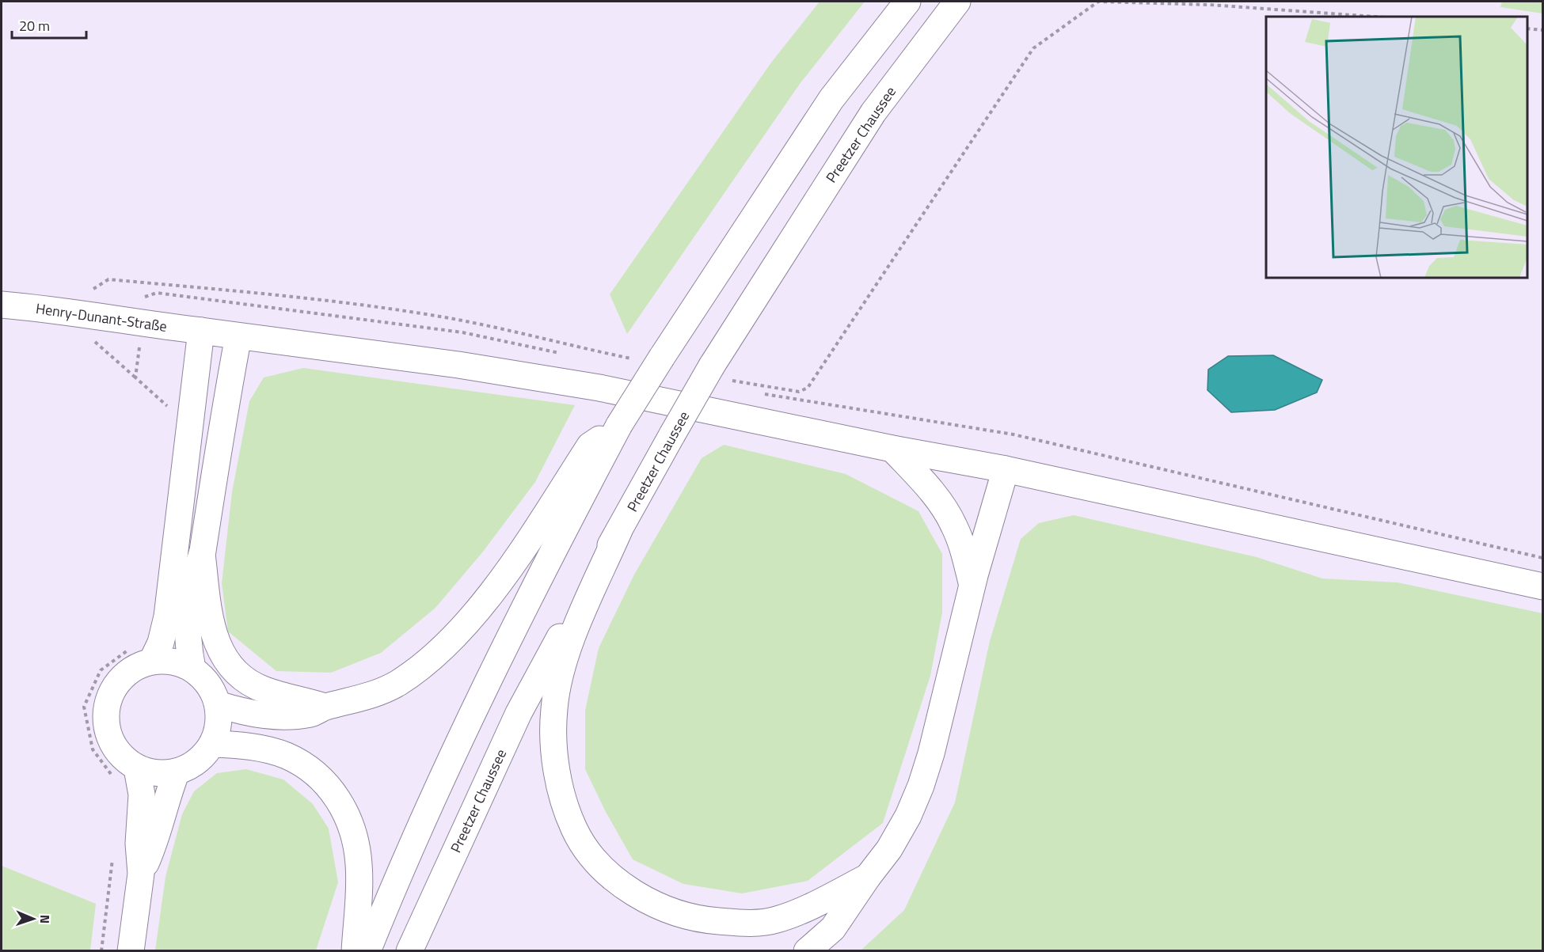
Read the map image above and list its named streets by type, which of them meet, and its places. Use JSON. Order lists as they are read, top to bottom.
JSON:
{
  "streets": {
    "main road": ["Preetzer Chaussee", "Henry-Dunant-Straße"]
  },
  "scale_bar": "20 m",
  "north": "right"
}
